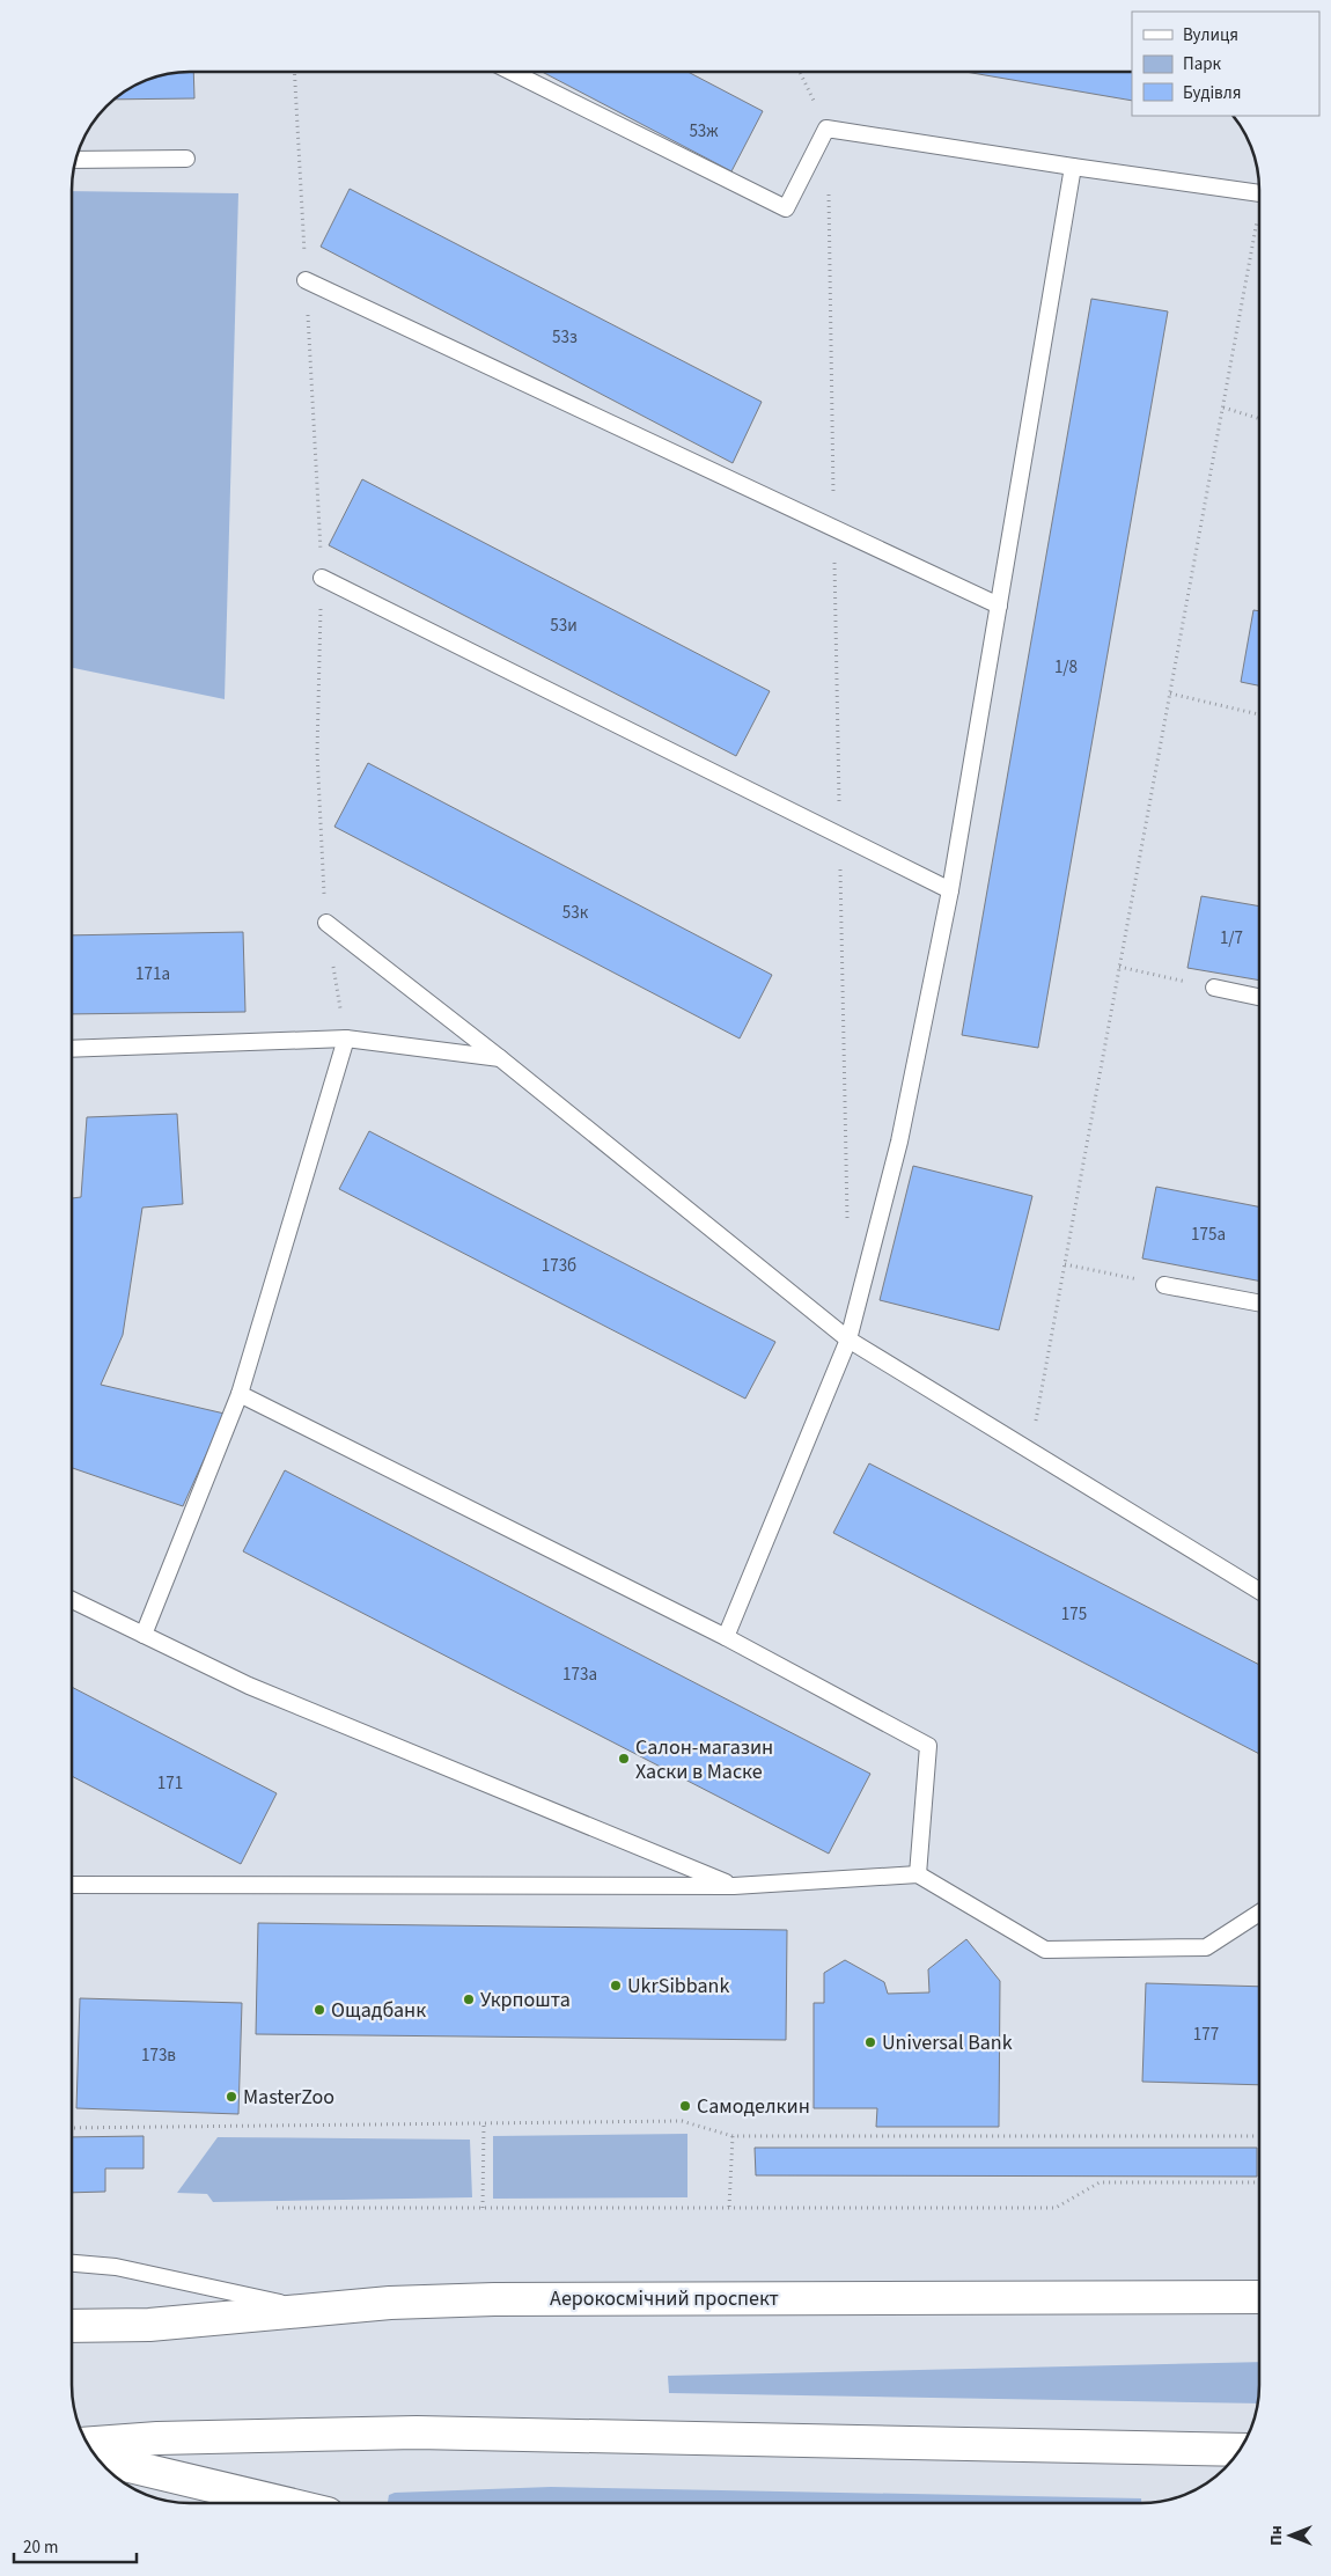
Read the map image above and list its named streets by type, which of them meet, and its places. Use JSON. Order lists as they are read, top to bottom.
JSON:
{
  "streets": {
    "main road": ["Аерокосмічний проспект"]
  },
  "places": [
    "Салон-магазин Хаски в Маске",
    "UkrSibbank",
    "Укрпошта",
    "Ощадбанк",
    "Universal Bank",
    "MasterZoo",
    "Самоделкин"
  ],
  "house_numbers": [
    "53ж",
    "53з",
    "53и",
    "1/8",
    "53к",
    "1/7",
    "171а",
    "175а",
    "173б",
    "175",
    "173а",
    "171",
    "177",
    "173в"
  ],
  "legend": ["Вулиця", "Парк", "Будівля"],
  "scale_bar": "20 m",
  "north": "left"
}
